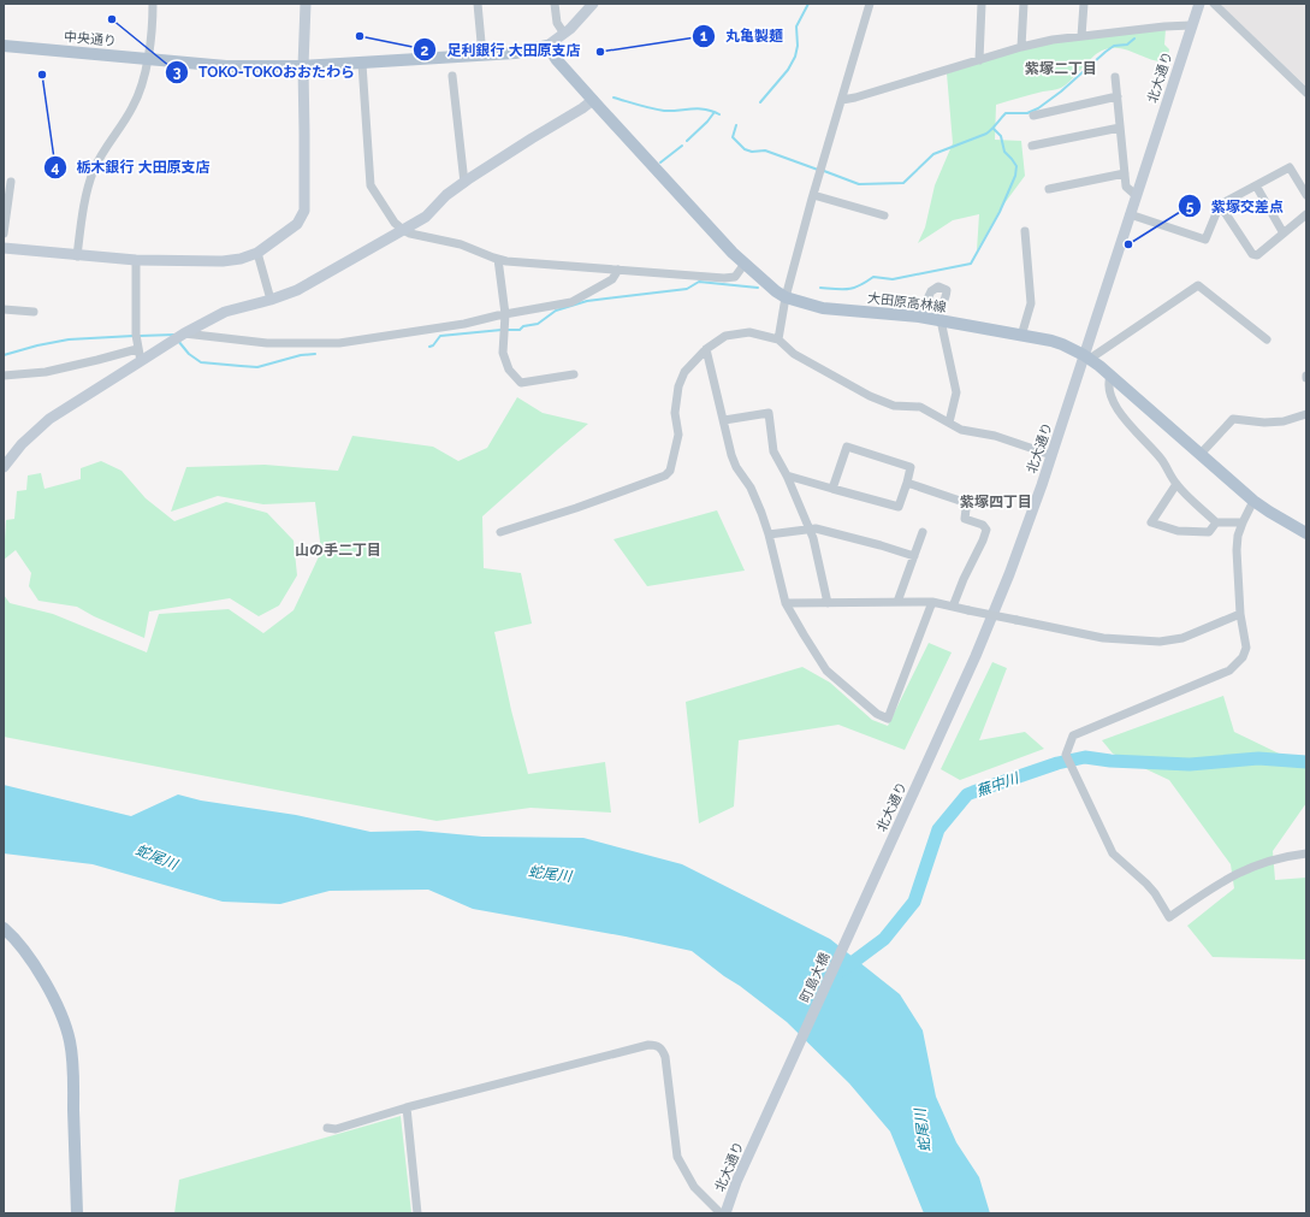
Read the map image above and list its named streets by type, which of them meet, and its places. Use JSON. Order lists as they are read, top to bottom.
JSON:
{
  "streets": {
    "main road": ["中央通り", "大田原高林線"],
    "street": ["北大通り", "町島大橋"]
  },
  "crossings": [
    ["中央通り", "大田原高林線"],
    ["北大通り", "大田原高林線"],
    ["北大通り", "町島大橋"]
  ],
  "districts": ["紫塚二丁目", "紫塚四丁目", "山の手二丁目"],
  "water": ["蕪中川", "蛇尾川"],
  "places": [
    "TOKO-TOKOおおたわら",
    "足利銀行 大田原支店",
    "丸亀製麺",
    "栃木銀行 大田原支店",
    "紫塚交差点"
  ]
}
